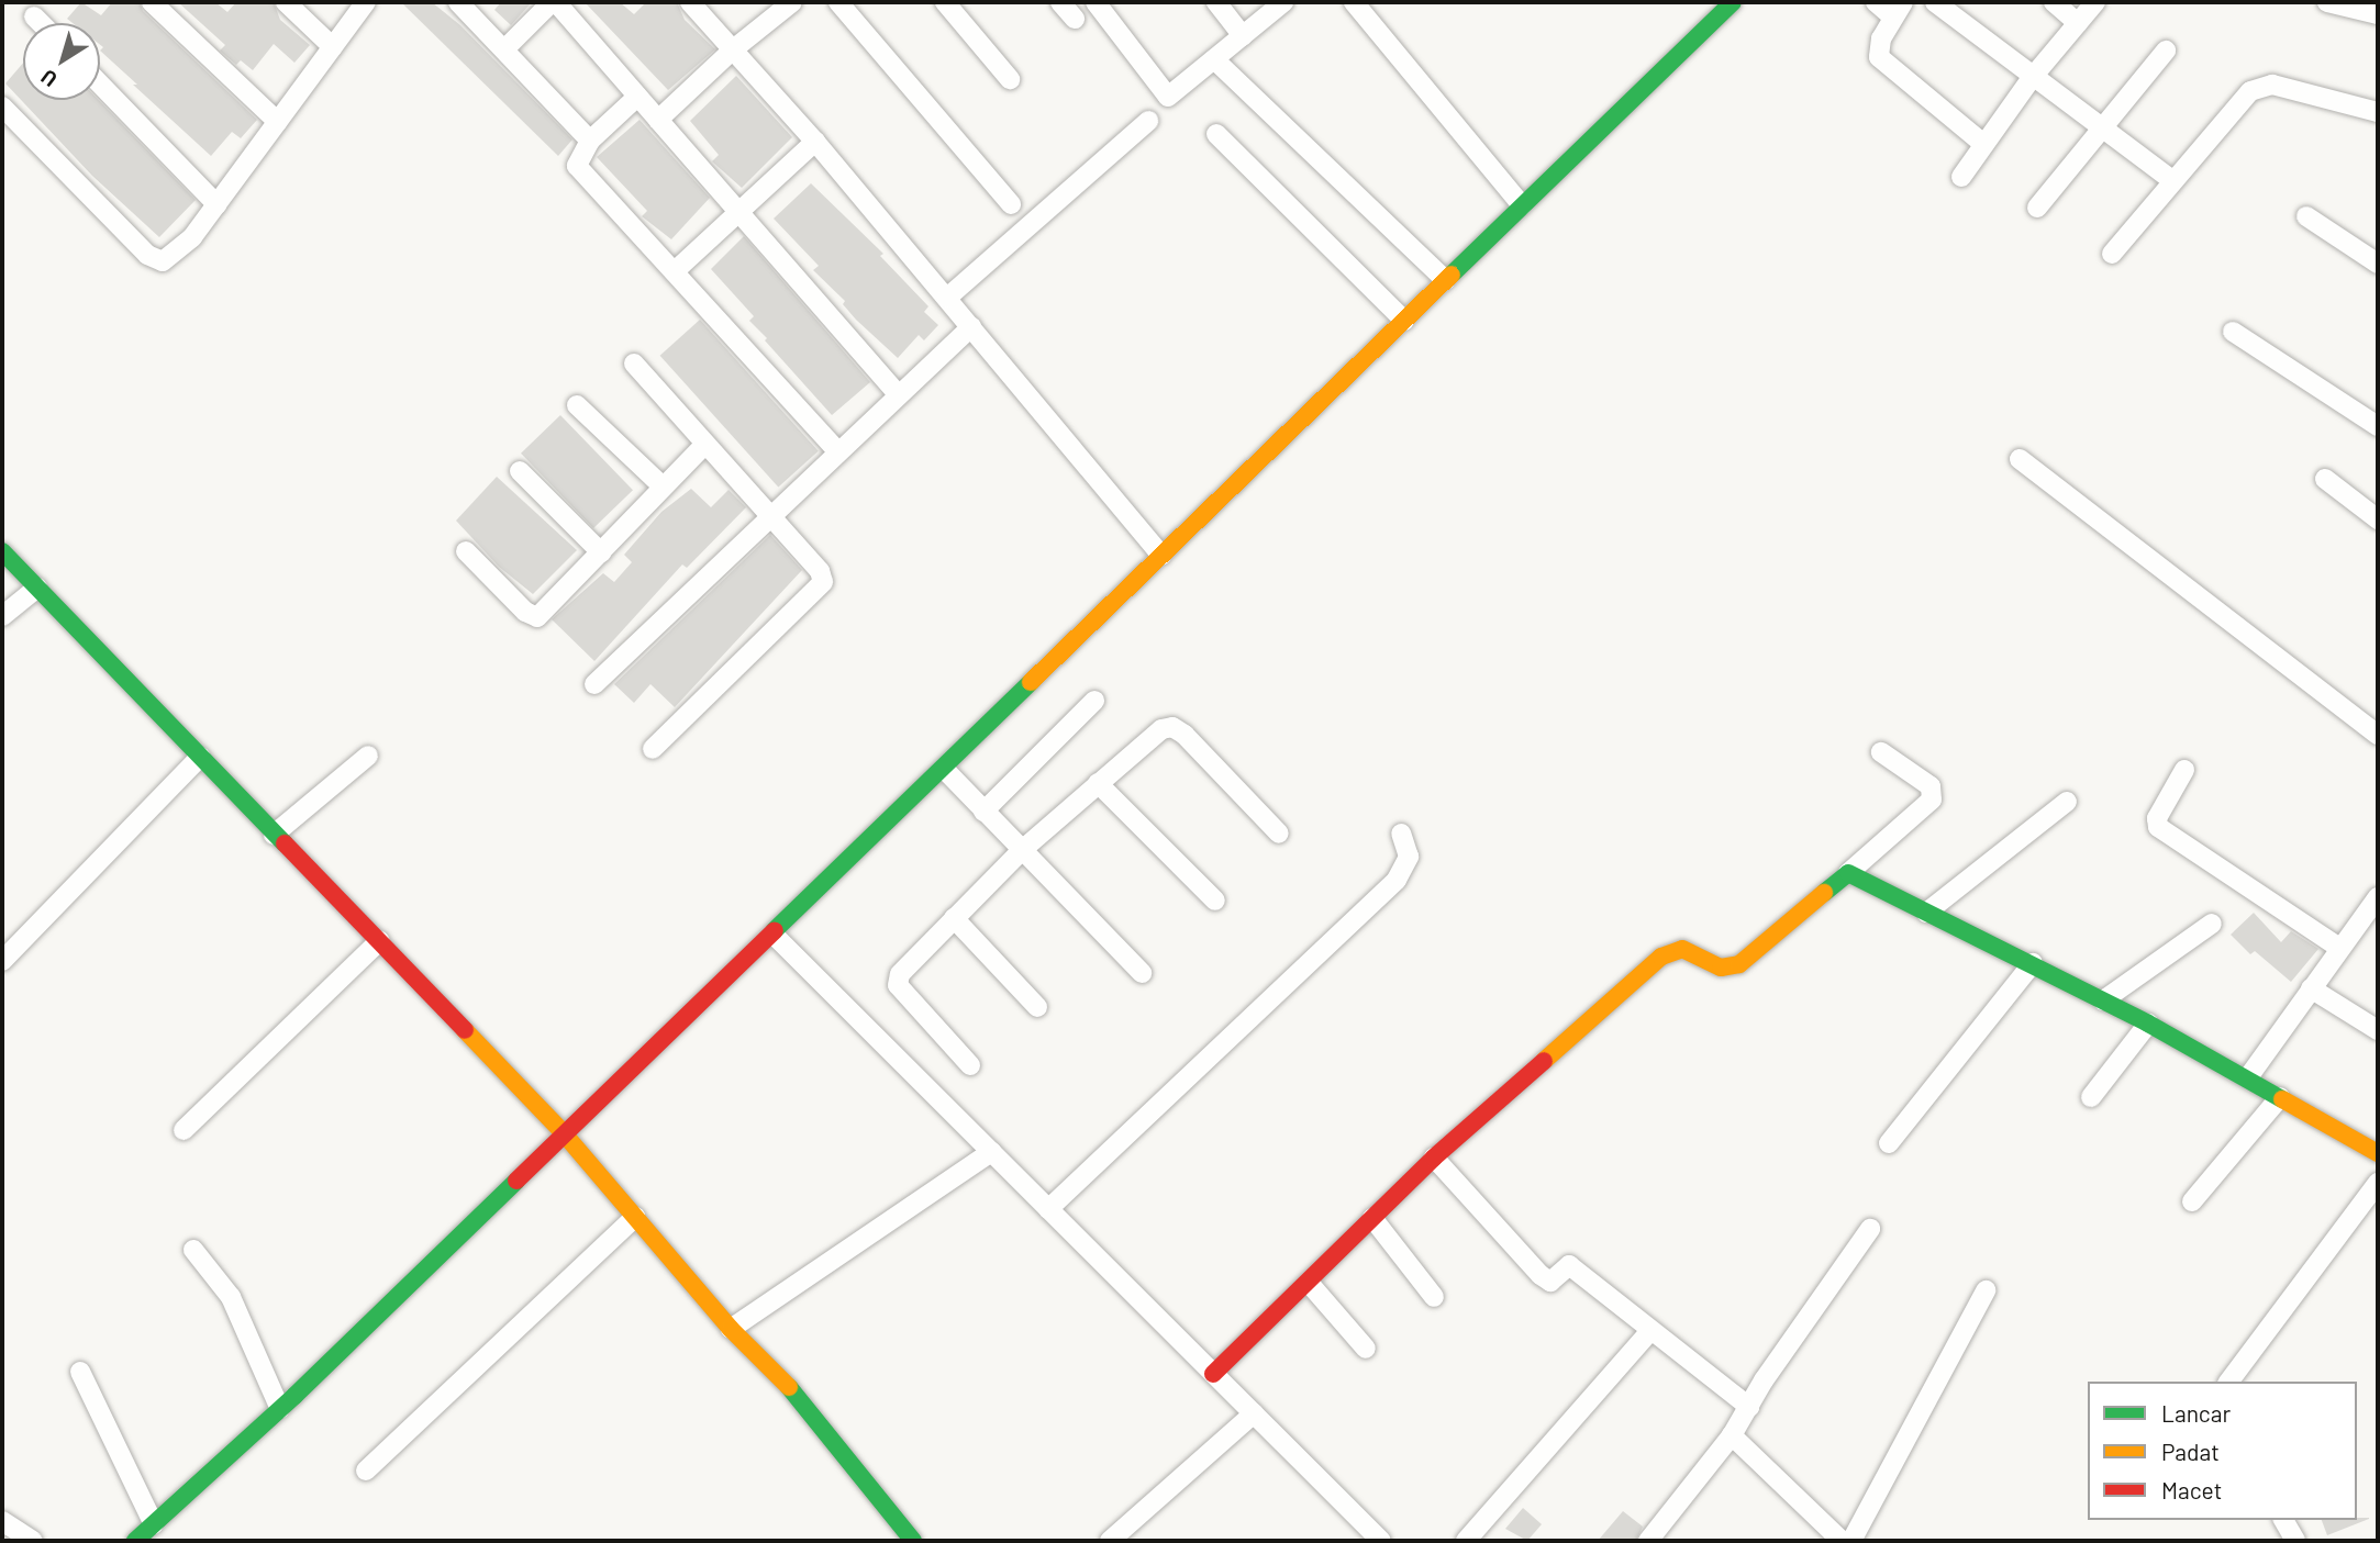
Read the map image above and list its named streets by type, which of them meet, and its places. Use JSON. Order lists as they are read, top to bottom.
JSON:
{
  "legend": ["Lancar", "Padat", "Macet"],
  "north": "bottom left"
}
